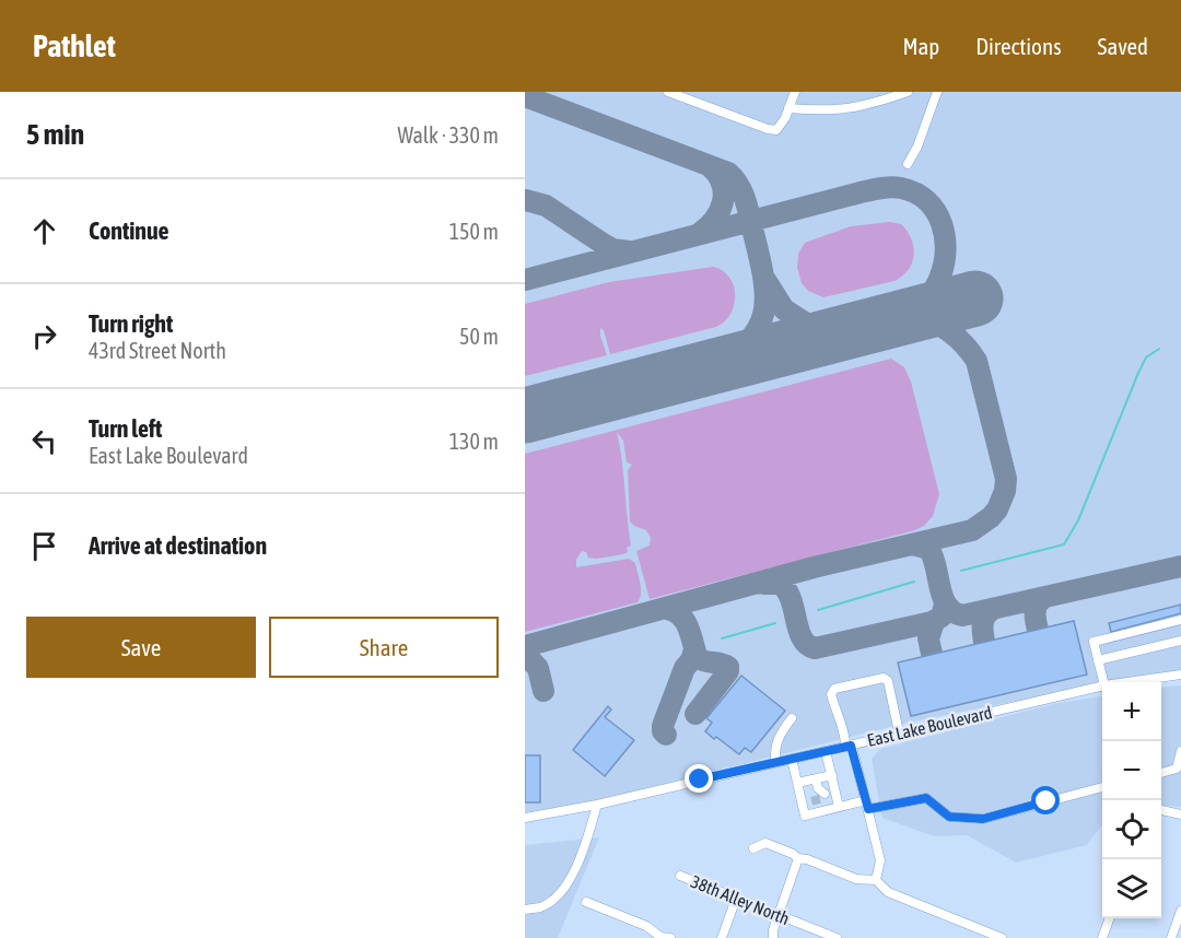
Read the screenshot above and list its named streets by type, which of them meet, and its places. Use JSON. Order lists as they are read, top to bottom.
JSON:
{
  "streets": {
    "street": ["East Lake Boulevard", "38th Alley North"]
  },
  "page": {
    "header": "Pathlet",
    "nav": ["Map", "Directions", "Saved"],
    "heading": ["5 min", "Walk · 330 m"],
    "list": [
      ["Continue", "150 m"],
      ["Turn right", "43rd Street North", "50 m"],
      ["Turn left", "East Lake Boulevard", "130 m"],
      "Arrive at destination"
    ],
    "buttons": ["Save", "Share"],
    "map_buttons": ["+", "−"]
  }
}
